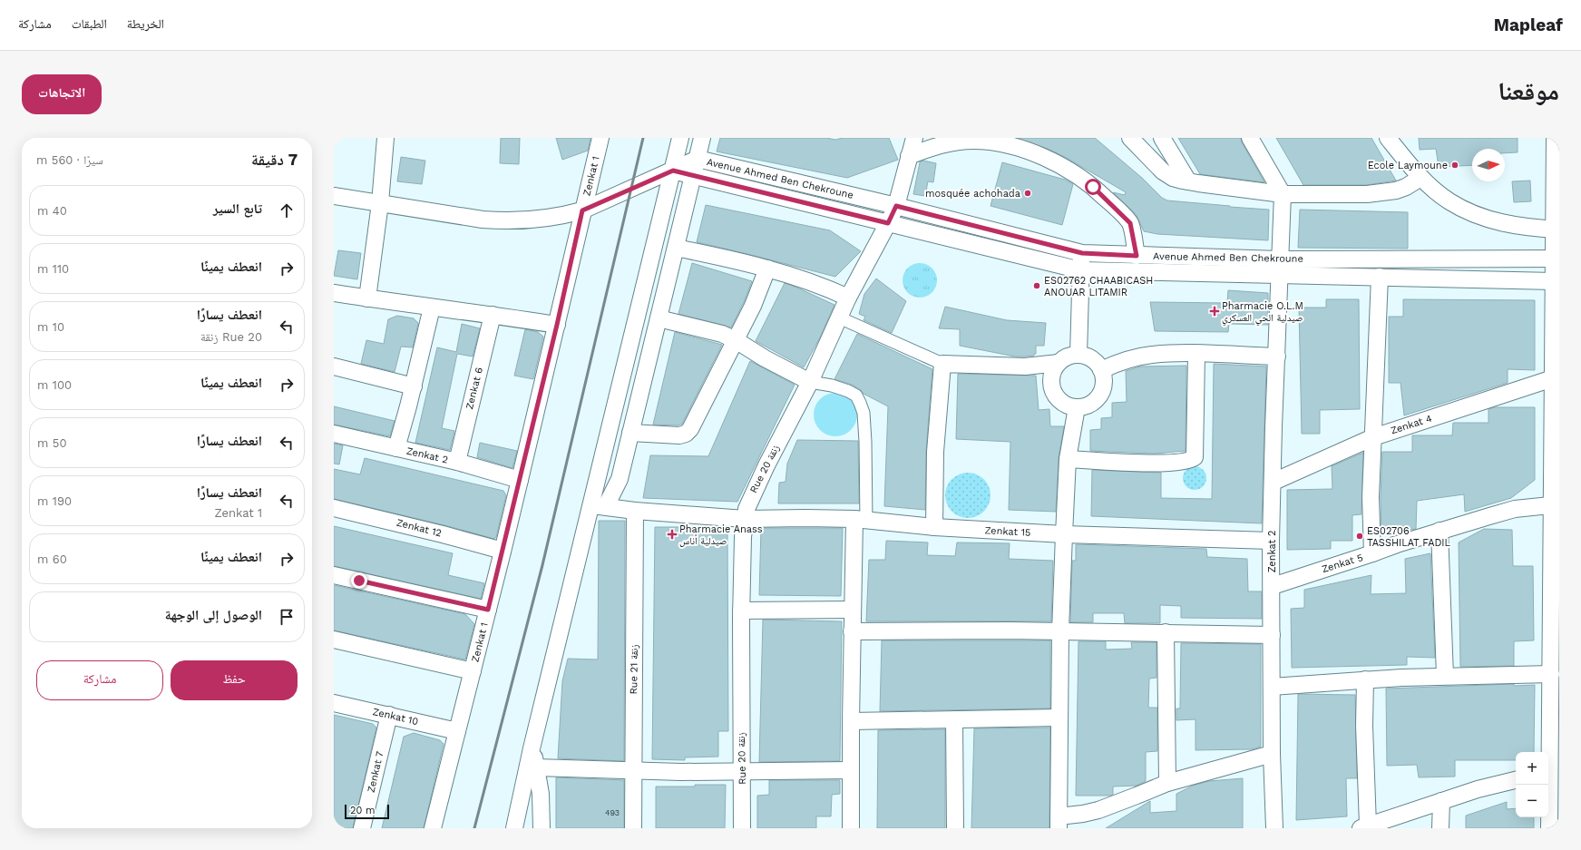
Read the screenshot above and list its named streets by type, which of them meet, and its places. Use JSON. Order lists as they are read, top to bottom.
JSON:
{
  "streets": {
    "street": [
      "Zenkat 1",
      "Avenue Ahmed Ben Chekroune",
      "Zenkat 6",
      "Zenkat 4",
      "Zenkat 2",
      "Rue 20 زنقة",
      "Zenkat 12",
      "Zenkat 15",
      "Zenkat 5",
      "Rue 21 زنقة",
      "Zenkat 10",
      "Zenkat 7"
    ]
  },
  "crossings": [
    ["Zenkat 1", "Zenkat 2"],
    ["Zenkat 1", "Zenkat 12"],
    ["Zenkat 1", "Zenkat 10"],
    ["Avenue Ahmed Ben Chekroune", "Zenkat 2"],
    ["Avenue Ahmed Ben Chekroune", "Rue 20 زنقة"],
    ["Zenkat 6", "Zenkat 2"],
    ["Zenkat 4", "Zenkat 2"],
    ["Zenkat 2", "Zenkat 15"],
    ["Zenkat 2", "Zenkat 5"],
    ["Rue 20 زنقة", "Zenkat 15"],
    ["Zenkat 15", "Rue 21 زنقة"],
    ["Zenkat 10", "Zenkat 7"]
  ],
  "places": {
    "other": [
      "Ecole Laymoune",
      "mosquée achohada",
      "ES02762 CHAABICASH ANOUAR LITAMIR",
      "ES02706 TASSHILAT FADIL"
    ],
    "health": ["Pharmacie O.L.M صيدلية الحي العسكري", "Pharmacie Anass صيدلية أناس"]
  },
  "house_numbers": ["493"],
  "scale_bar": "20 m",
  "north": "right",
  "page": {
    "header": "Mapleaf",
    "nav": ["الخريطة", "الطبقات", "مشاركة"],
    "title": "موقعنا",
    "buttons": [
      "الاتجاهات",
      ["حفظ", "مشاركة"]
    ],
    "heading": ["7 دقيقة", "سيرًا · 560 m"],
    "list": [
      ["تابع السير", "40 m"],
      ["انعطف يمينًا", "110 m"],
      ["انعطف يسارًا", "Rue 20 زنقة", "10 m"],
      ["انعطف يمينًا", "100 m"],
      ["انعطف يسارًا", "50 m"],
      ["انعطف يسارًا", "Zenkat 1", "190 m"],
      ["انعطف يمينًا", "60 m"],
      "الوصول إلى الوجهة"
    ],
    "map_buttons": ["+", "−"],
    "scale": "20 m"
  }
}
